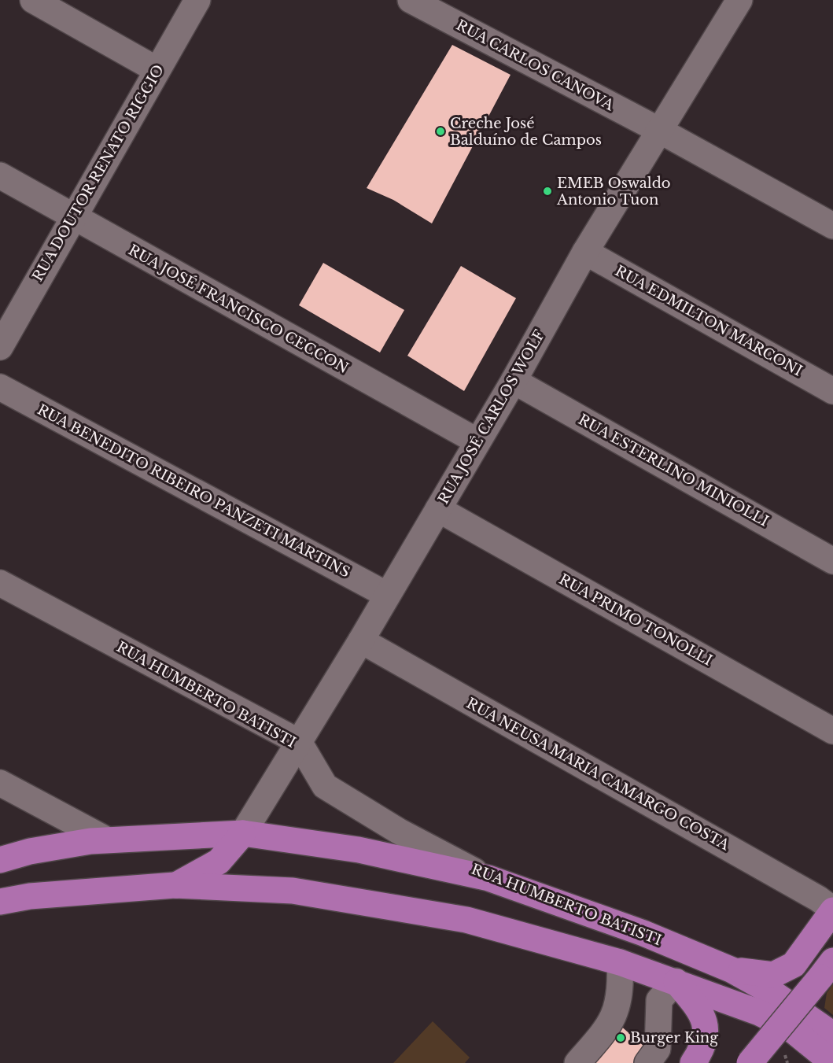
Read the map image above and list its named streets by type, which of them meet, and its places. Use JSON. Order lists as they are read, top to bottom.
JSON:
{
  "streets": {
    "main road": ["RUA HUMBERTO BATISTI"],
    "street": [
      "RUA CARLOS CANOVA",
      "RUA DOUTOR RENATO RIGGIO",
      "RUA JOSÉ FRANCISCO CECCON",
      "RUA EDMILTON MARCONI",
      "RUA JOSÉ CARLOS WOLF",
      "RUA ESTERLINO MINIOLLI",
      "RUA BENEDITO RIBEIRO PANZETI MARTINS",
      "RUA PRIMO TONOLLI",
      "RUA NEUSA MARIA CAMARGO COSTA"
    ]
  },
  "crossings": [
    ["RUA CARLOS CANOVA", "RUA JOSÉ CARLOS WOLF"],
    ["RUA DOUTOR RENATO RIGGIO", "RUA JOSÉ FRANCISCO CECCON"],
    ["RUA JOSÉ FRANCISCO CECCON", "RUA JOSÉ CARLOS WOLF"],
    ["RUA EDMILTON MARCONI", "RUA JOSÉ CARLOS WOLF"],
    ["RUA JOSÉ CARLOS WOLF", "RUA ESTERLINO MINIOLLI"],
    ["RUA JOSÉ CARLOS WOLF", "RUA BENEDITO RIBEIRO PANZETI MARTINS"],
    ["RUA JOSÉ CARLOS WOLF", "RUA PRIMO TONOLLI"],
    ["RUA JOSÉ CARLOS WOLF", "RUA HUMBERTO BATISTI"],
    ["RUA JOSÉ CARLOS WOLF", "RUA NEUSA MARIA CAMARGO COSTA"]
  ],
  "places": ["Creche José Balduíno de Campos", "EMEB Oswaldo Antonio Tuon", "Burger King"]
}
